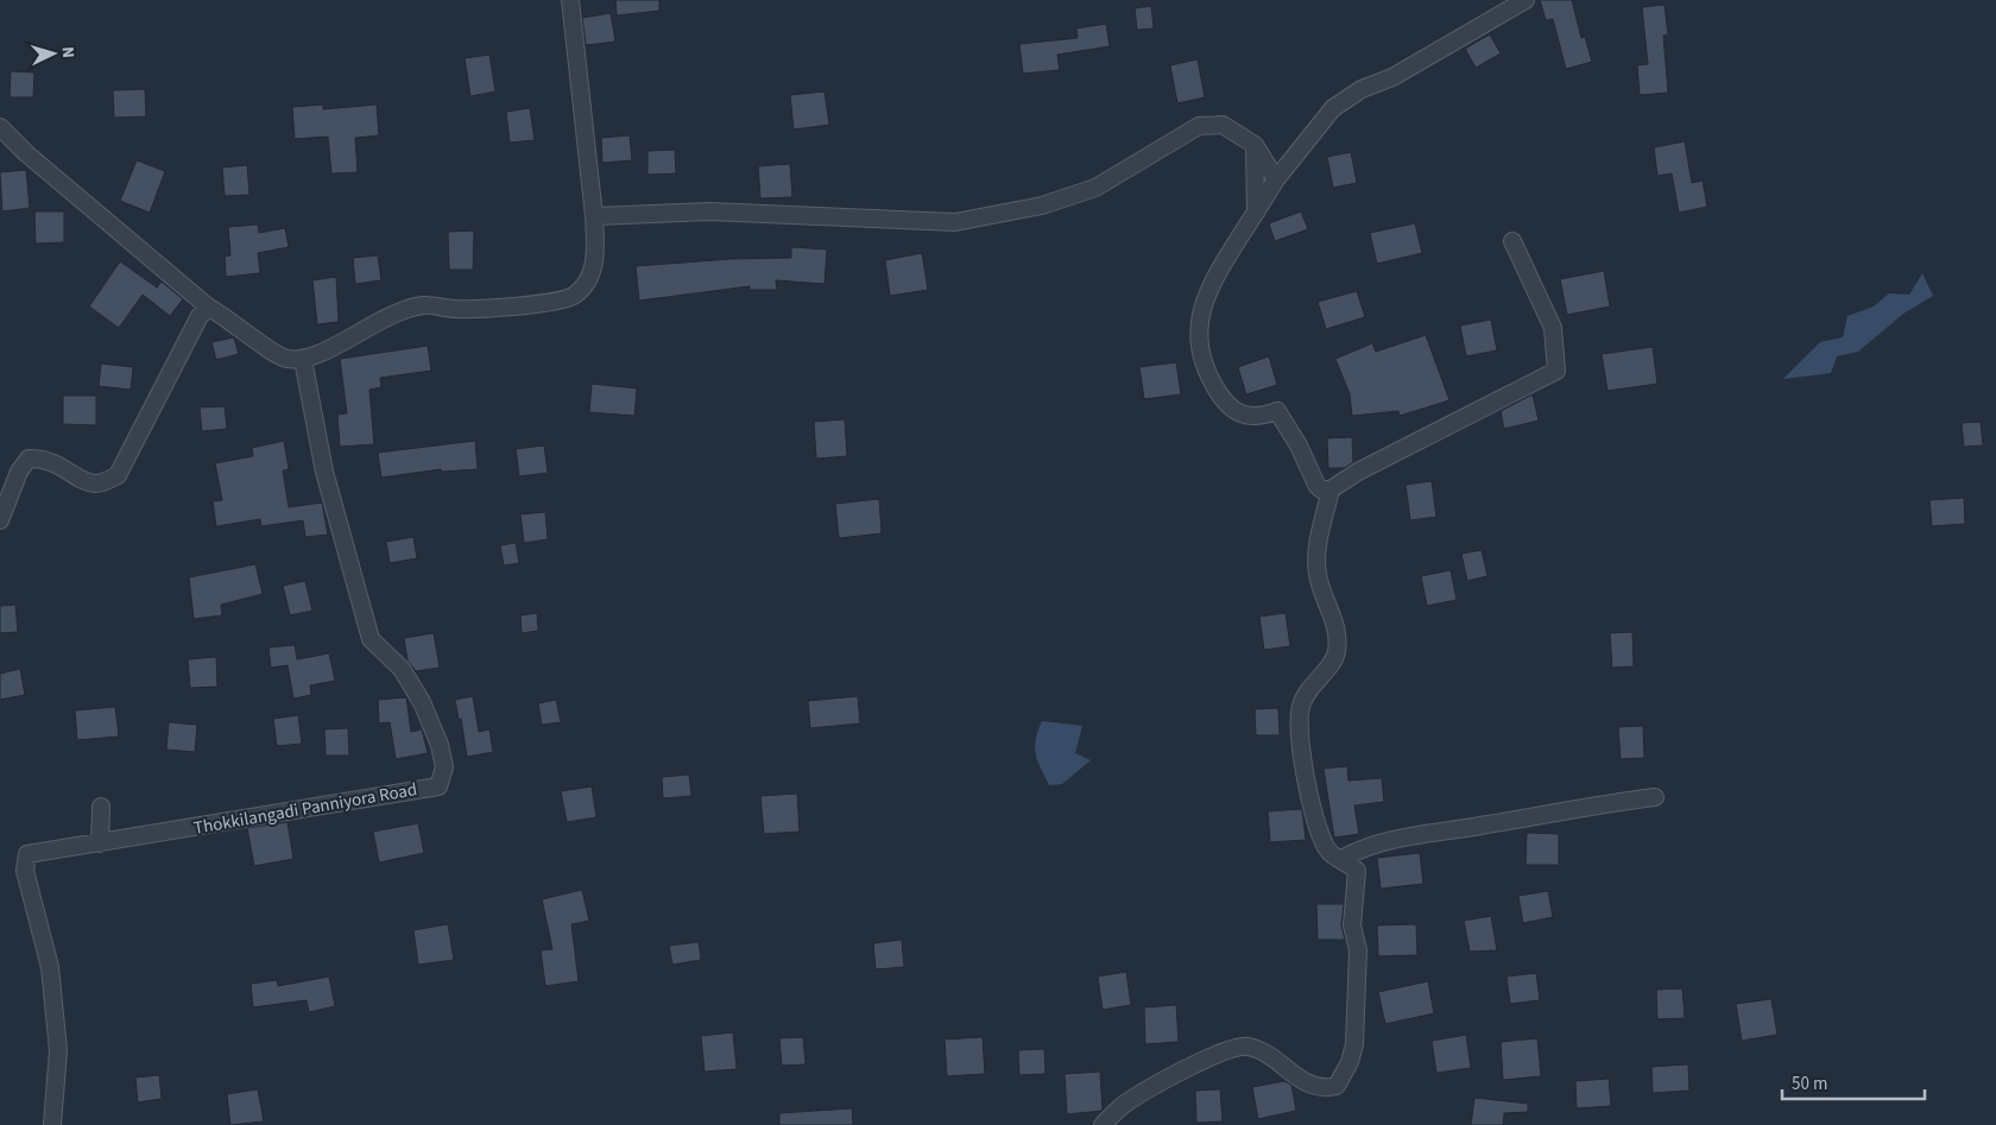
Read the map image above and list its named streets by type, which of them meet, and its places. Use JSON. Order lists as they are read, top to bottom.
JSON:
{
  "streets": {
    "street": ["Thokkilangadi Panniyora Road"]
  },
  "scale_bar": "50 m",
  "north": "right"
}
